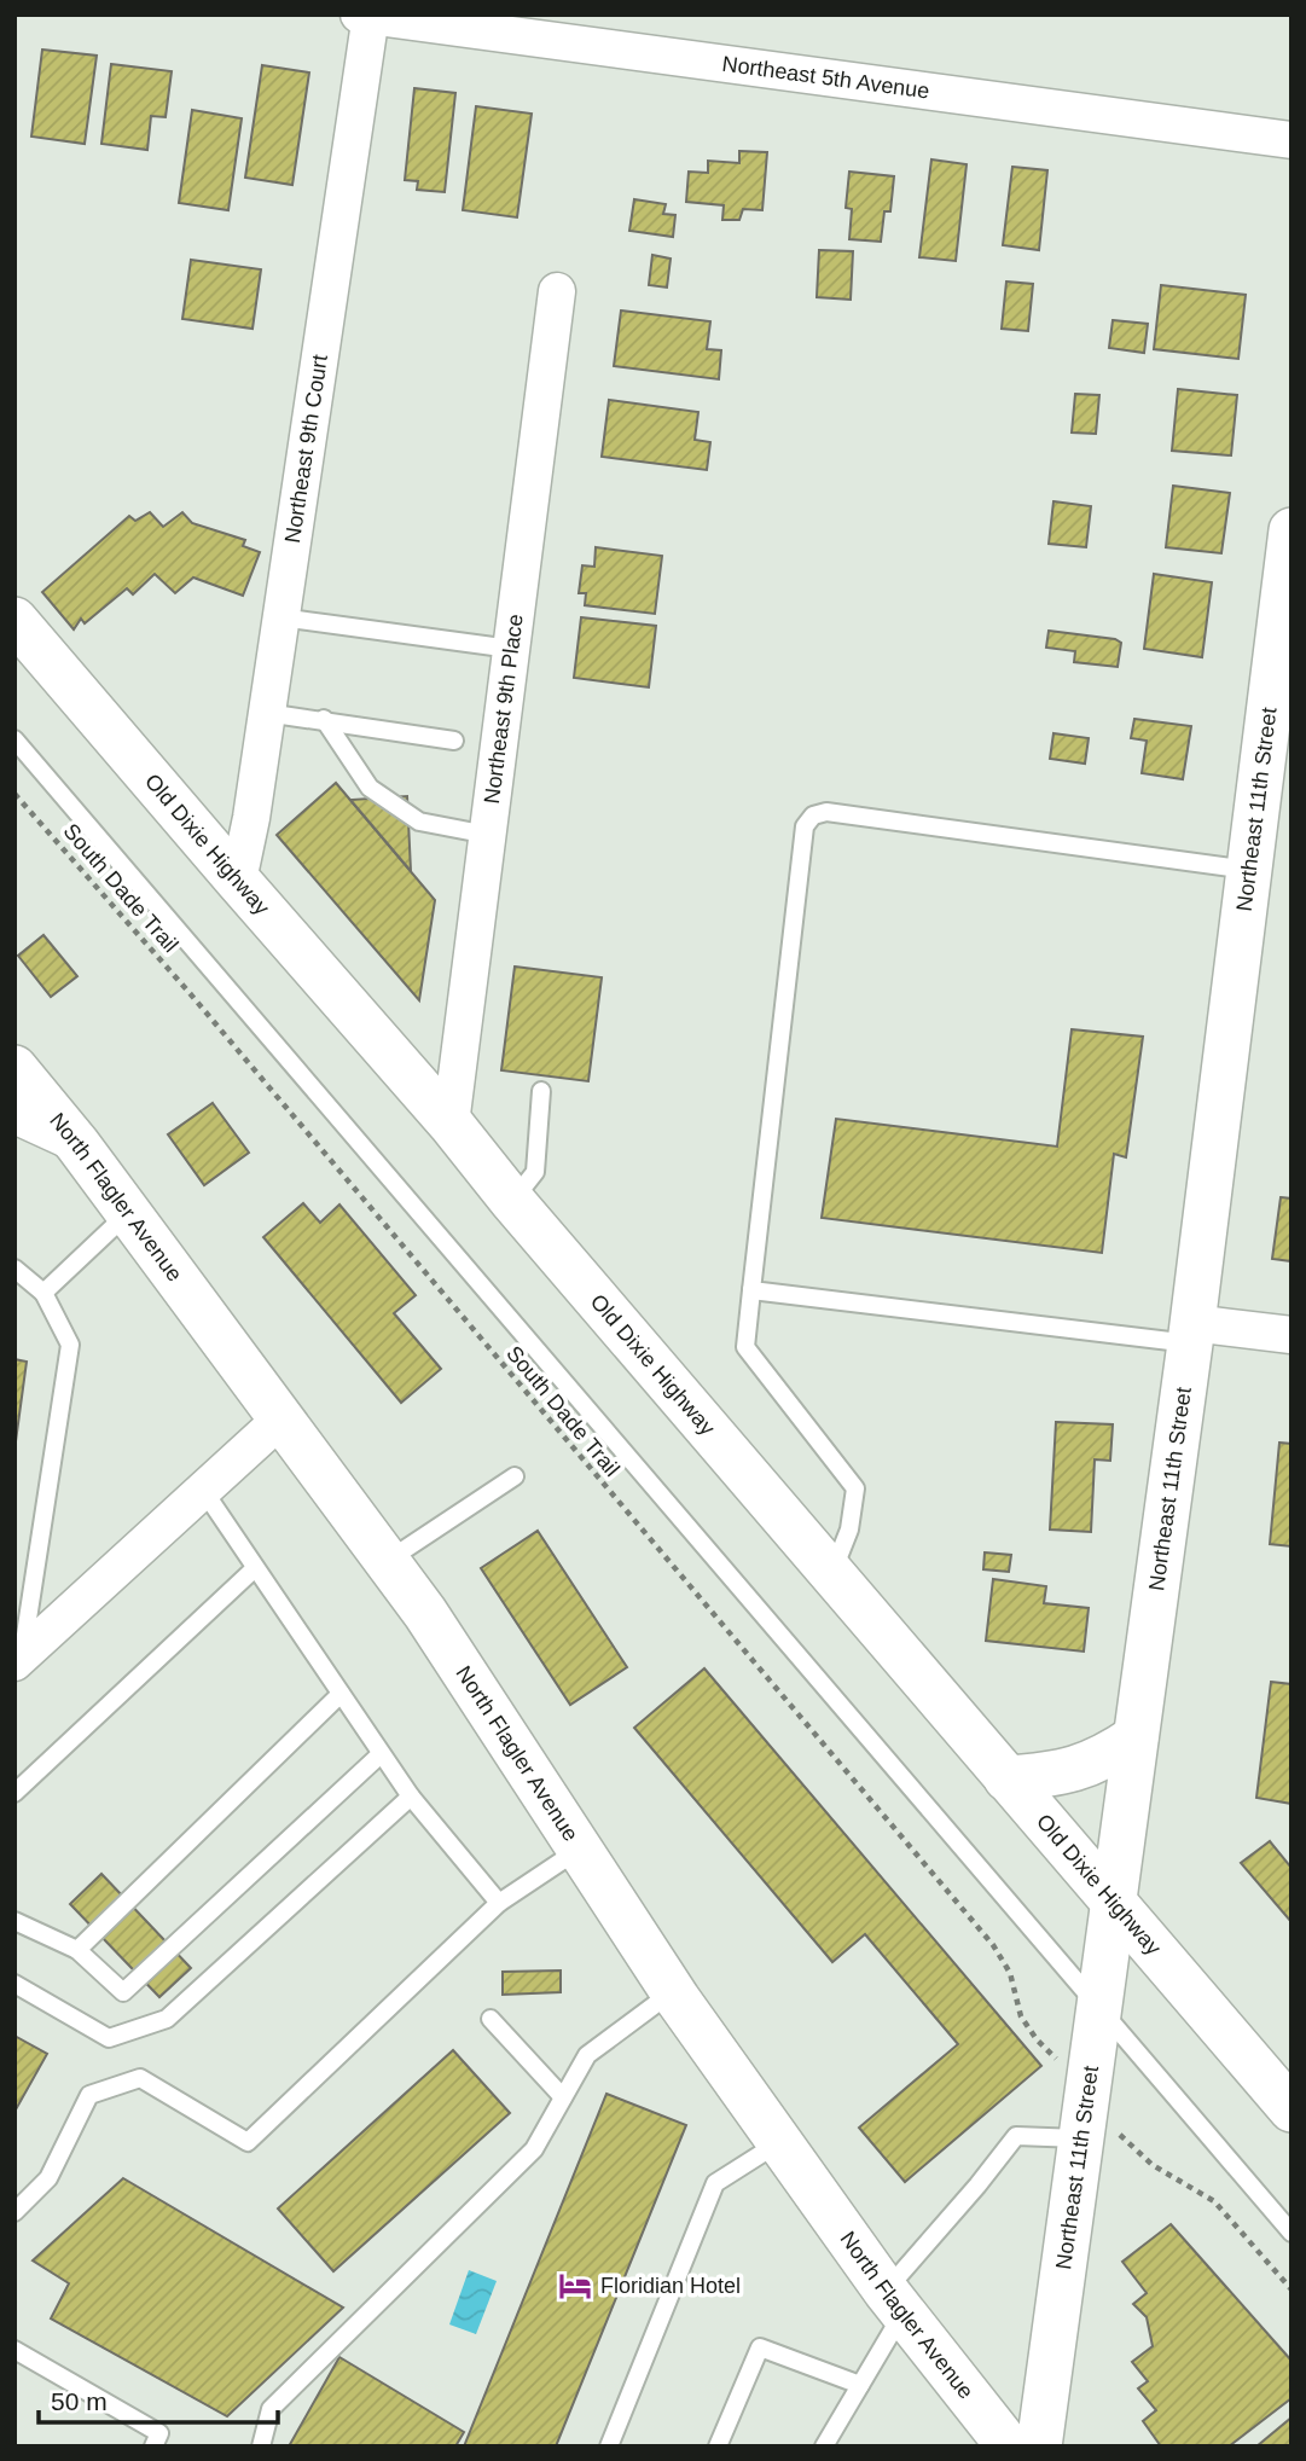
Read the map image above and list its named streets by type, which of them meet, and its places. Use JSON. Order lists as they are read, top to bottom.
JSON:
{
  "streets": {
    "street": [
      "Northeast 5th Avenue",
      "Northeast 9th Court",
      "Northeast 9th Place",
      "Northeast 11th Street",
      "Old Dixie Highway",
      "North Flagler Avenue"
    ],
    "path": ["South Dade Trail"]
  },
  "crossings": [
    ["Northeast 5th Avenue", "Northeast 9th Court"],
    ["Northeast 9th Court", "Old Dixie Highway"],
    ["Northeast 9th Place", "Old Dixie Highway"],
    ["Northeast 11th Street", "Old Dixie Highway"]
  ],
  "places": {
    "hotel": ["Floridian Hotel"]
  },
  "scale_bar": "50 m"
}
